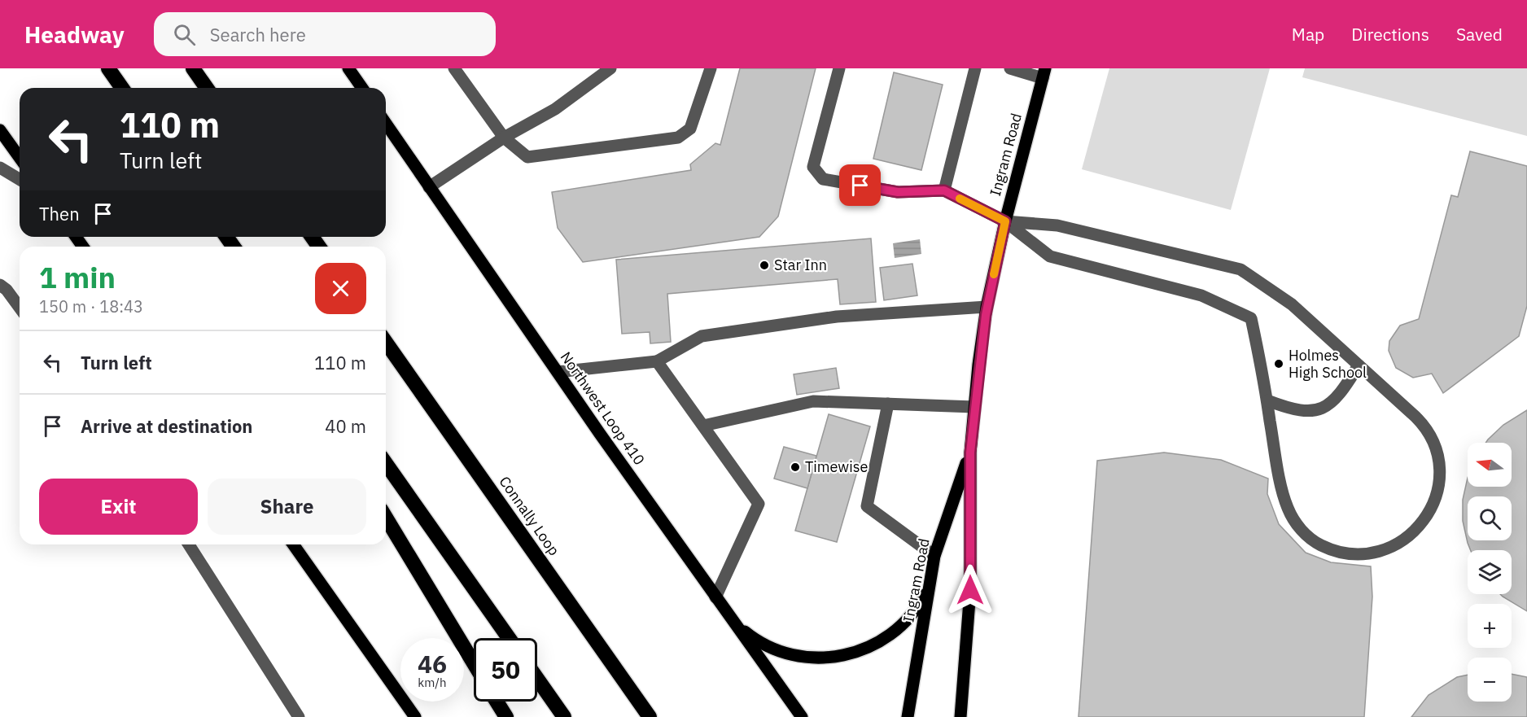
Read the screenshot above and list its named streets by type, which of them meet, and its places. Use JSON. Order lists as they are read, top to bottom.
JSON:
{
  "streets": {
    "highway": ["Connally Loop"],
    "main road": ["Ingram Road", "Northwest Loop 410"]
  },
  "places": ["Star Inn", "Holmes High School", "Timewise"],
  "north": "left",
  "page": {
    "header": "Headway",
    "search": "Search here",
    "nav": ["Map", "Directions", "Saved"],
    "turn": ["110 m", "Turn left"],
    "then": "Then",
    "heading": ["1 min", "150 m · 18:43"],
    "list": [
      {
        "name": "Turn left",
        "value": "110 m"
      },
      {
        "name": "Arrive at destination",
        "value": "40 m"
      }
    ],
    "map_buttons": ["+", "−"],
    "buttons": ["Exit", "Share"],
    "speed": "46 km/h",
    "limit": "50"
  }
}
